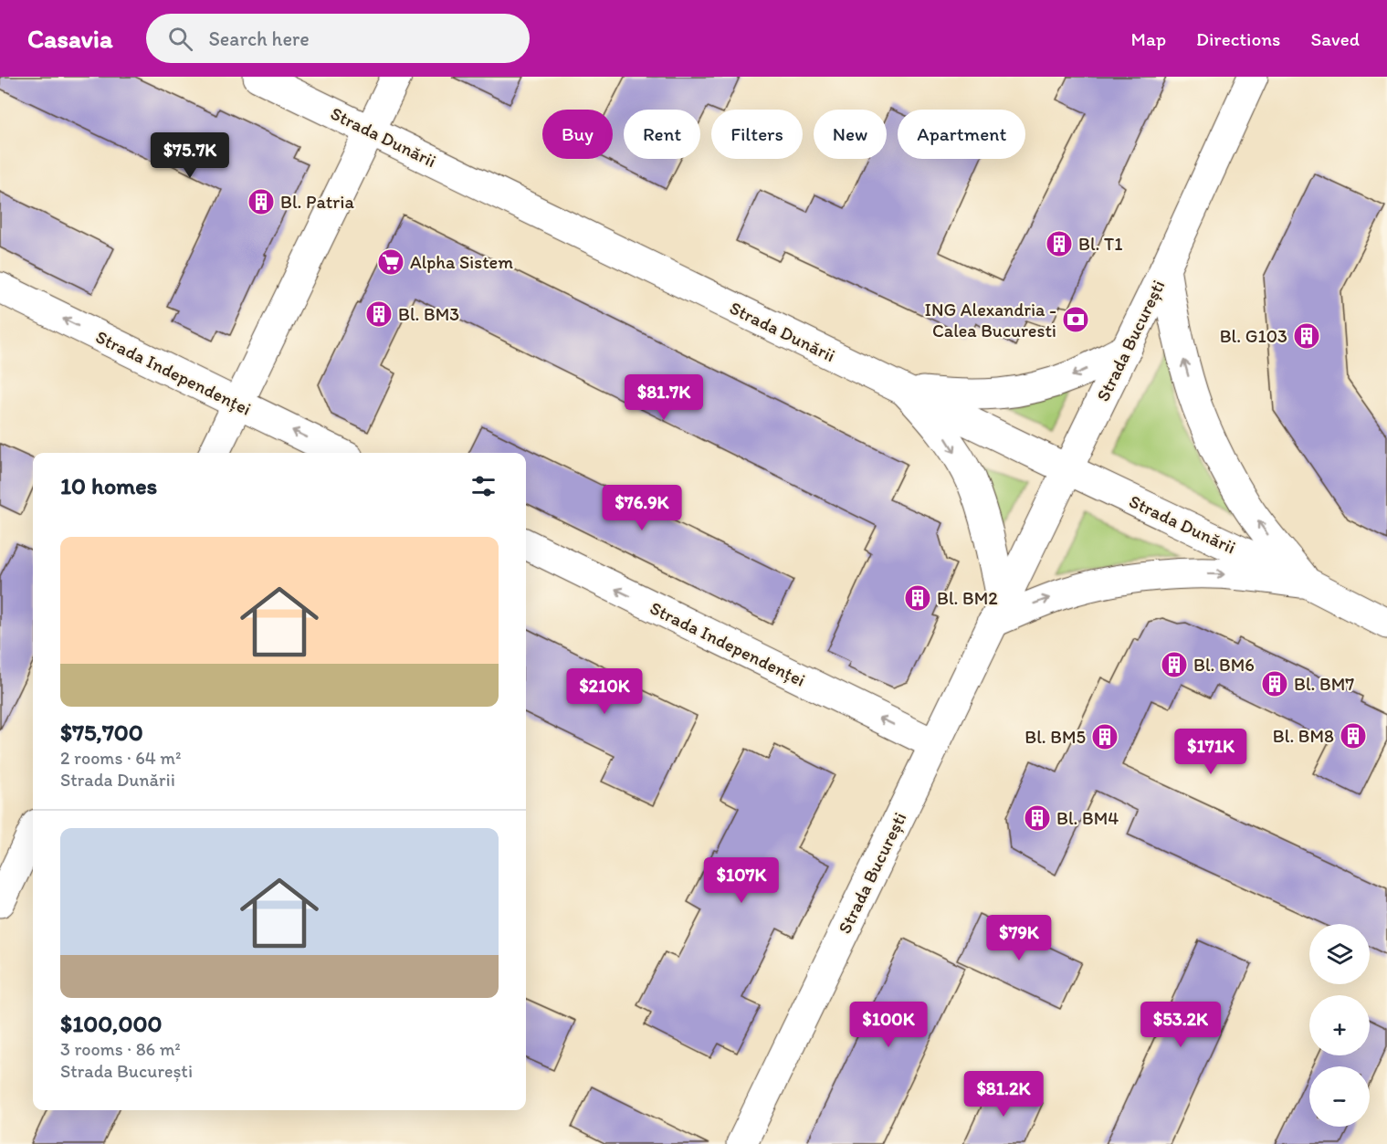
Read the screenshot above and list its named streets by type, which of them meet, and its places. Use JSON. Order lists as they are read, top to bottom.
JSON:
{
  "streets": {
    "street": ["Strada Dunării", "Strada București", "Strada Independenței"]
  },
  "crossings": [
    ["Strada Dunării", "Strada București"],
    ["Strada București", "Strada Independenței"]
  ],
  "one_way": ["Strada Independenței"],
  "places": {
    "building": [
      "Bl. Patria",
      "Bl. T1",
      "Bl. BM3",
      "Bl. G103",
      "Bl. BM2",
      "Bl. BM6",
      "Bl. BM7",
      "Bl. BM8",
      "Bl. BM5",
      "Bl. BM4"
    ],
    "supermarket": ["Alpha Sistem"],
    "bank": ["ING Alexandria - Calea Bucuresti"]
  },
  "page": {
    "header": "Casavia",
    "search": "Search here",
    "nav": ["Map", "Directions", "Saved"],
    "chip": [
      "Buy",
      "Rent",
      "Filters",
      "New",
      "Apartment"
    ],
    "price": [
      "$75.7K",
      "$81.7K",
      "$76.9K",
      "$210K",
      "$171K",
      "$107K",
      "$79K",
      "$100K",
      "$53.2K",
      "$81.2K"
    ],
    "heading": "10 homes",
    "list": [
      {
        "name": "$75,700",
        "note": "2 rooms · 64 m² · Strada Dunării"
      },
      {
        "name": "$100,000",
        "note": "3 rooms · 86 m² · Strada București"
      }
    ],
    "map_buttons": ["+", "−"]
  }
}
